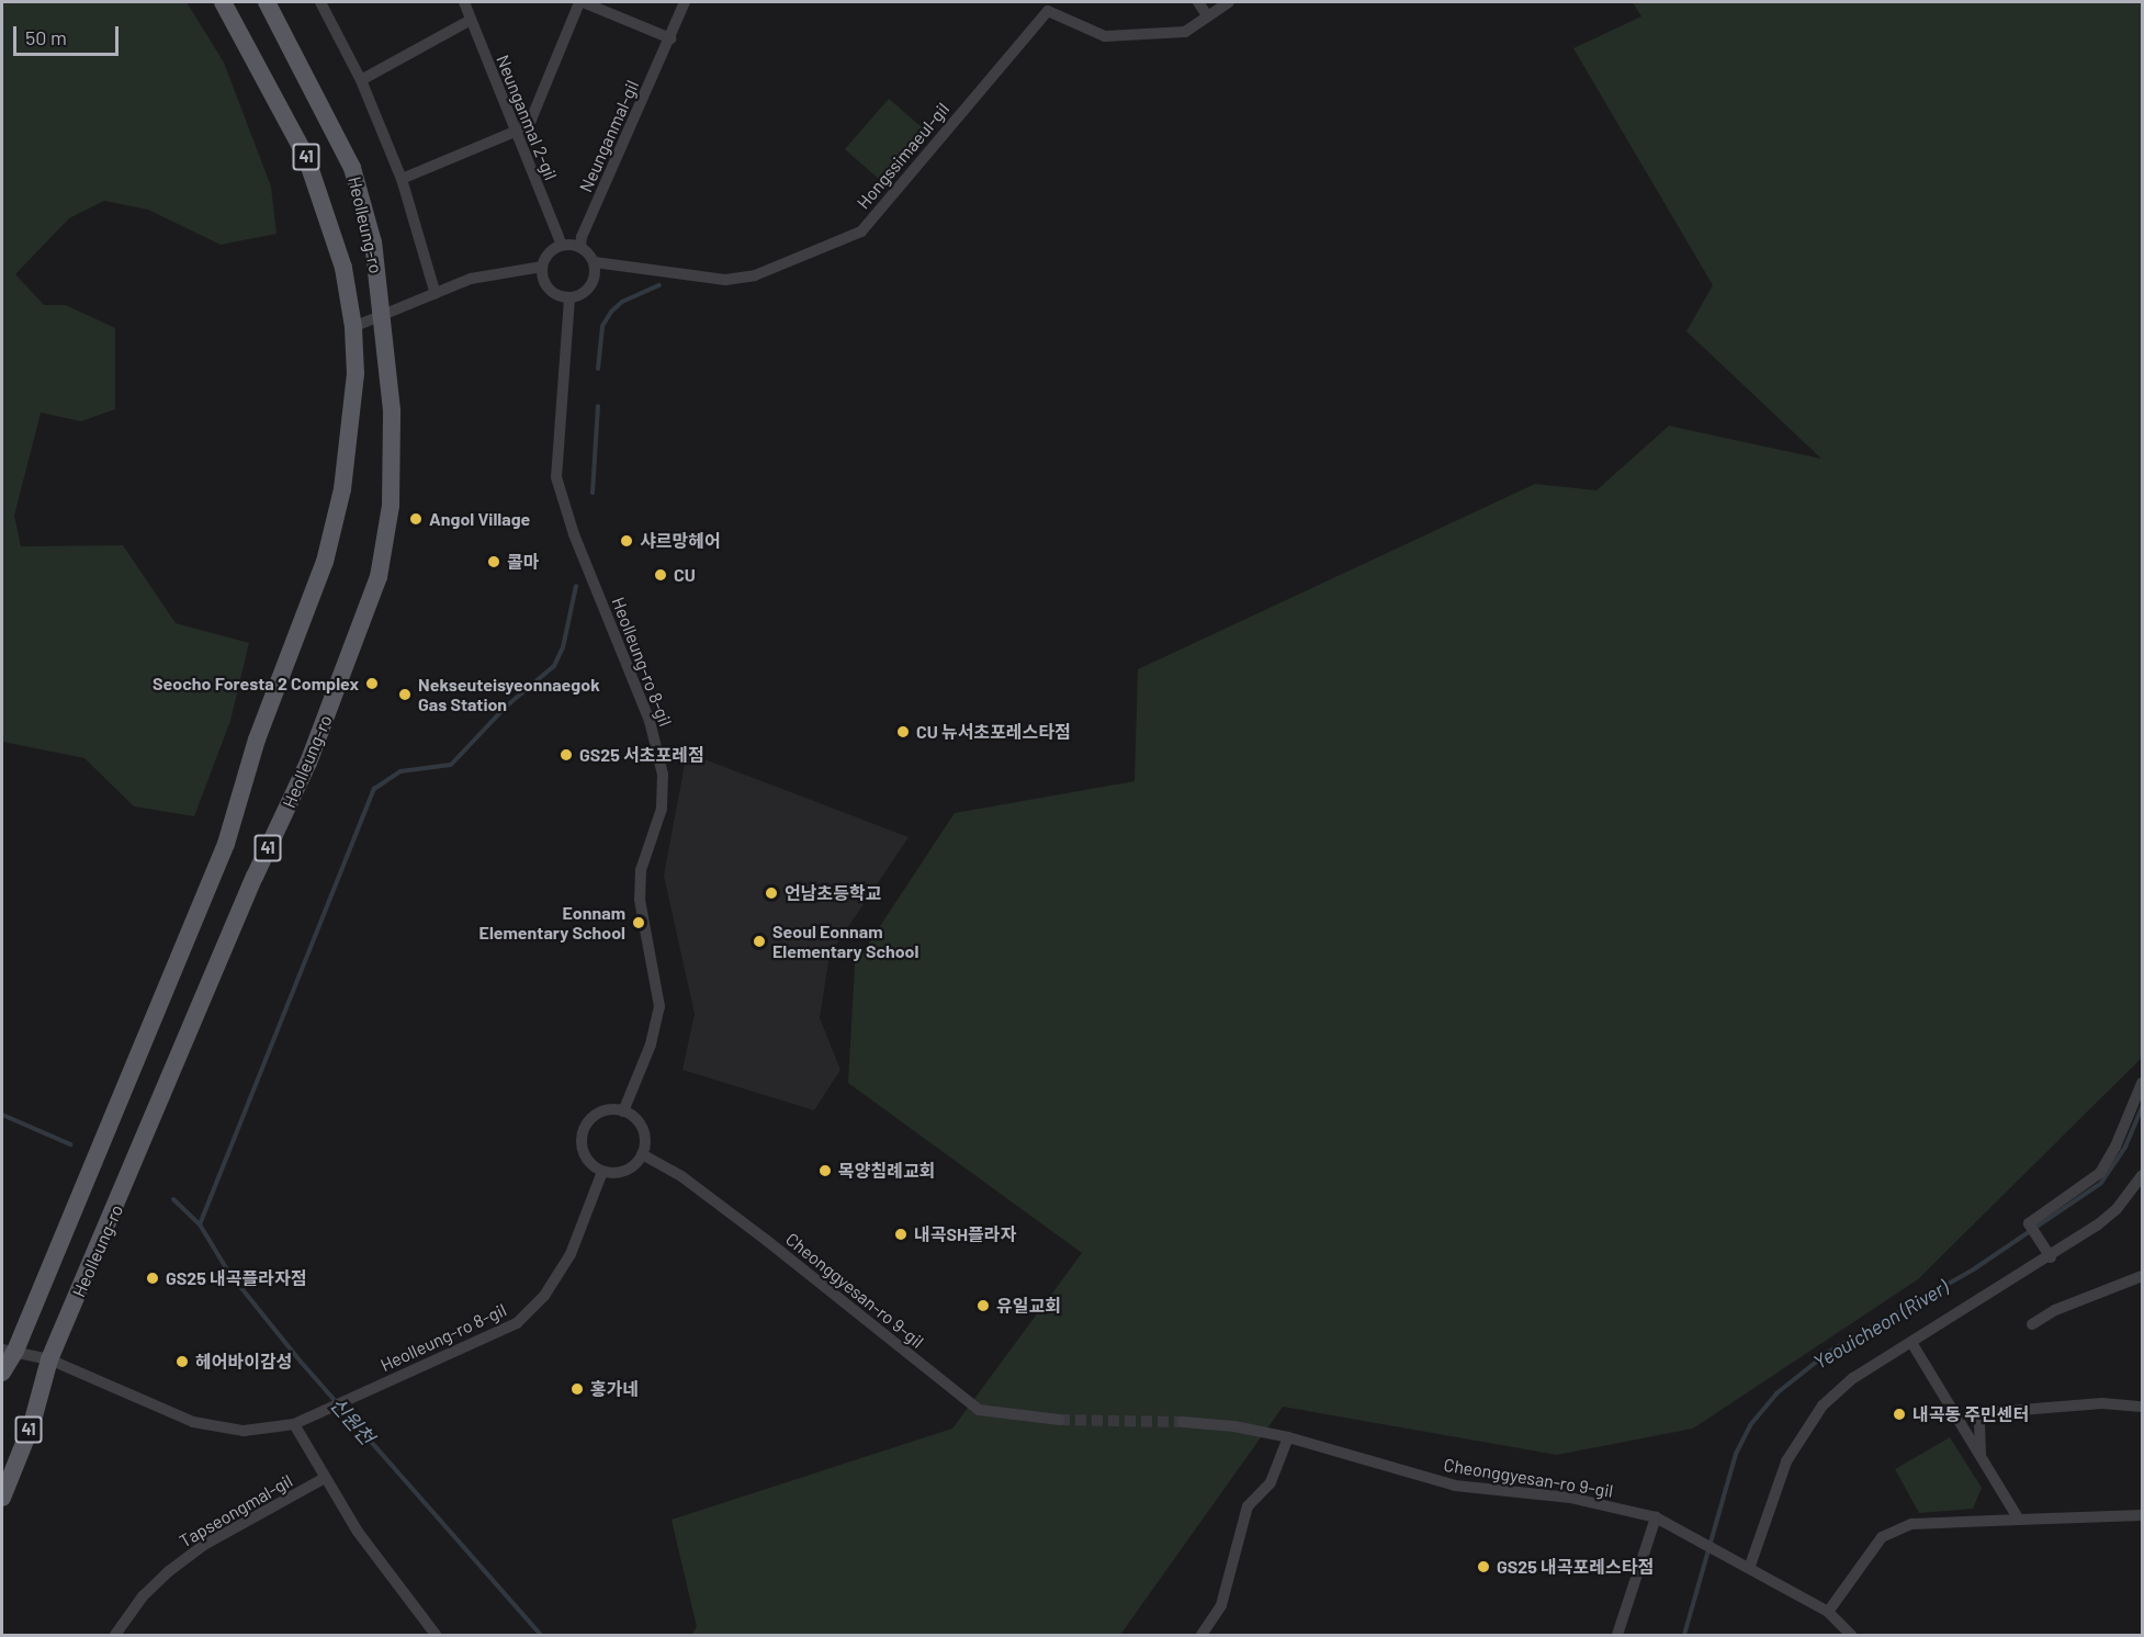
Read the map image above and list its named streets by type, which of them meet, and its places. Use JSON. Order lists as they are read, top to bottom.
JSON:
{
  "streets": {
    "main road": ["41", "Heolleung-ro"],
    "street": [
      "Neunganmal 2-gil",
      "Neunganmal-gil",
      "Hongssimaeul-gil",
      "Heolleung-ro 8-gil",
      "Cheonggyesan-ro 9-gil",
      "Tapseongmal-gil"
    ]
  },
  "crossings": [
    ["Neunganmal 2-gil", "Neunganmal-gil"],
    ["Neunganmal 2-gil", "Hongssimaeul-gil"],
    ["Neunganmal 2-gil", "Heolleung-ro 8-gil"],
    ["Neunganmal-gil", "Hongssimaeul-gil"],
    ["Neunganmal-gil", "Heolleung-ro 8-gil"],
    ["Hongssimaeul-gil", "Heolleung-ro 8-gil"],
    ["Heolleung-ro", "Heolleung-ro 8-gil"],
    ["Heolleung-ro 8-gil", "Cheonggyesan-ro 9-gil"]
  ],
  "water": ["Yeouicheon (River)", "신원천"],
  "places": [
    "Angol Village",
    "샤르망헤어",
    "콜마",
    "CU",
    "Seocho Foresta 2 Complex",
    "Nekseuteisyeonnaegok Gas Station",
    "CU 뉴서초포레스타점",
    "GS25 서초포레점",
    "언남초등학교",
    "Eonnam Elementary School",
    "Seoul Eonnam Elementary School",
    "목양침례교회",
    "내곡SH플라자",
    "GS25 내곡플라자점",
    "유일교회",
    "헤어바이감성",
    "홍가네",
    "내곡동 주민센터",
    "GS25 내곡포레스타점"
  ],
  "scale_bar": "50 m"
}
